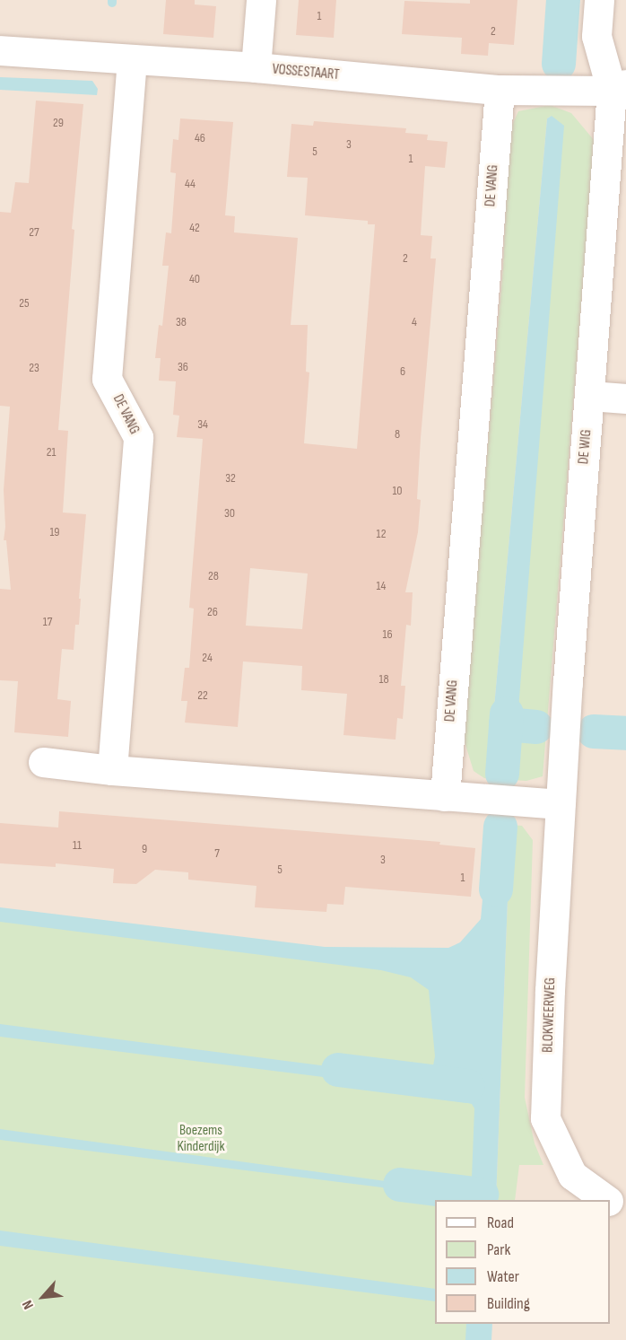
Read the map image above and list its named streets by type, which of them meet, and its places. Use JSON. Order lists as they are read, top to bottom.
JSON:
{
  "streets": {
    "street": [
      "VOSSESTAART",
      "DE VANG",
      "DE WIG",
      "BLOKWEERWEG"
    ]
  },
  "crossings": [
    ["VOSSESTAART", "DE VANG"],
    ["VOSSESTAART", "DE WIG"],
    ["DE WIG", "BLOKWEERWEG"]
  ],
  "parks": ["Boezems Kinderdijk"],
  "house_numbers": [
    "1",
    "2",
    "29",
    "46",
    "3",
    "5",
    "1",
    "44",
    "42",
    "27",
    "2",
    "40",
    "25",
    "38",
    "4",
    "36",
    "23",
    "6",
    "34",
    "8",
    "21",
    "32",
    "10",
    "30",
    "19",
    "12",
    "28",
    "14",
    "26",
    "17",
    "16",
    "24",
    "18",
    "22",
    "11",
    "9",
    "7",
    "3",
    "5",
    "1"
  ],
  "legend": [
    "Road",
    "Park",
    "Water",
    "Building"
  ],
  "north": "bottom left"
}
